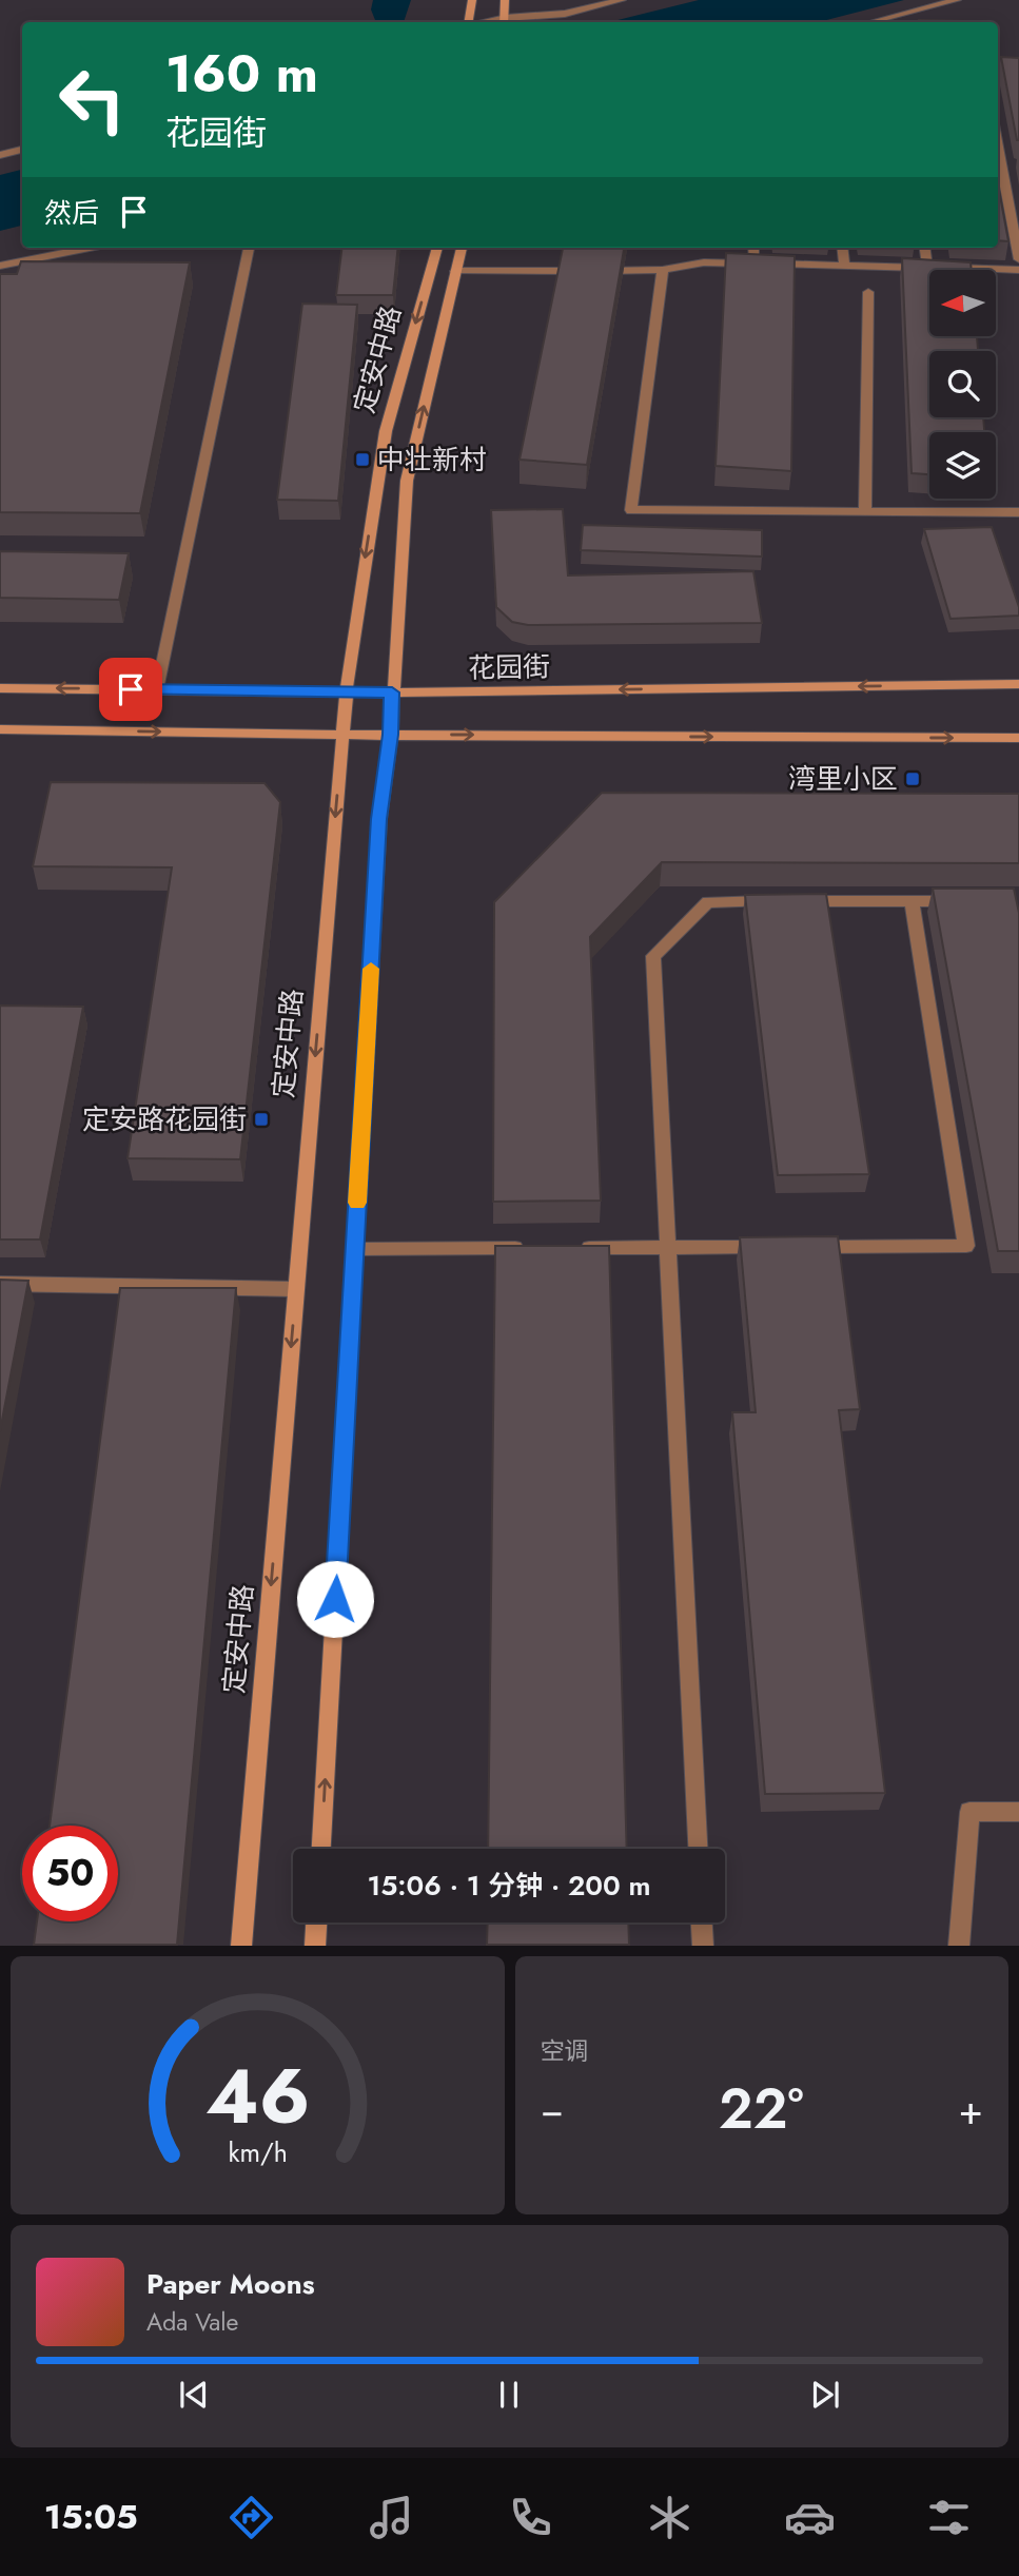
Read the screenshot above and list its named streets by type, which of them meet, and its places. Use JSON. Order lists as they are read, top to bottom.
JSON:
{
  "streets": {
    "main road": ["定安中路", "花园街"]
  },
  "crossings": [
    ["定安中路", "花园街"]
  ],
  "places": {
    "transit": ["中壮新村", "湾里小区", "定安路花园街"]
  },
  "north": "left",
  "page": {
    "turn": ["160 m", "花园街"],
    "then": "然后",
    "limit": "50",
    "trip": "15:06 · 1 分钟 · 200 m",
    "tile": "空调",
    "heat": ["−", "22°", "+"],
    "song": ["Paper Moons", "Ada Vale"],
    "tabs": "15:05",
    "gauge": ["46", "km/h"]
  }
}
